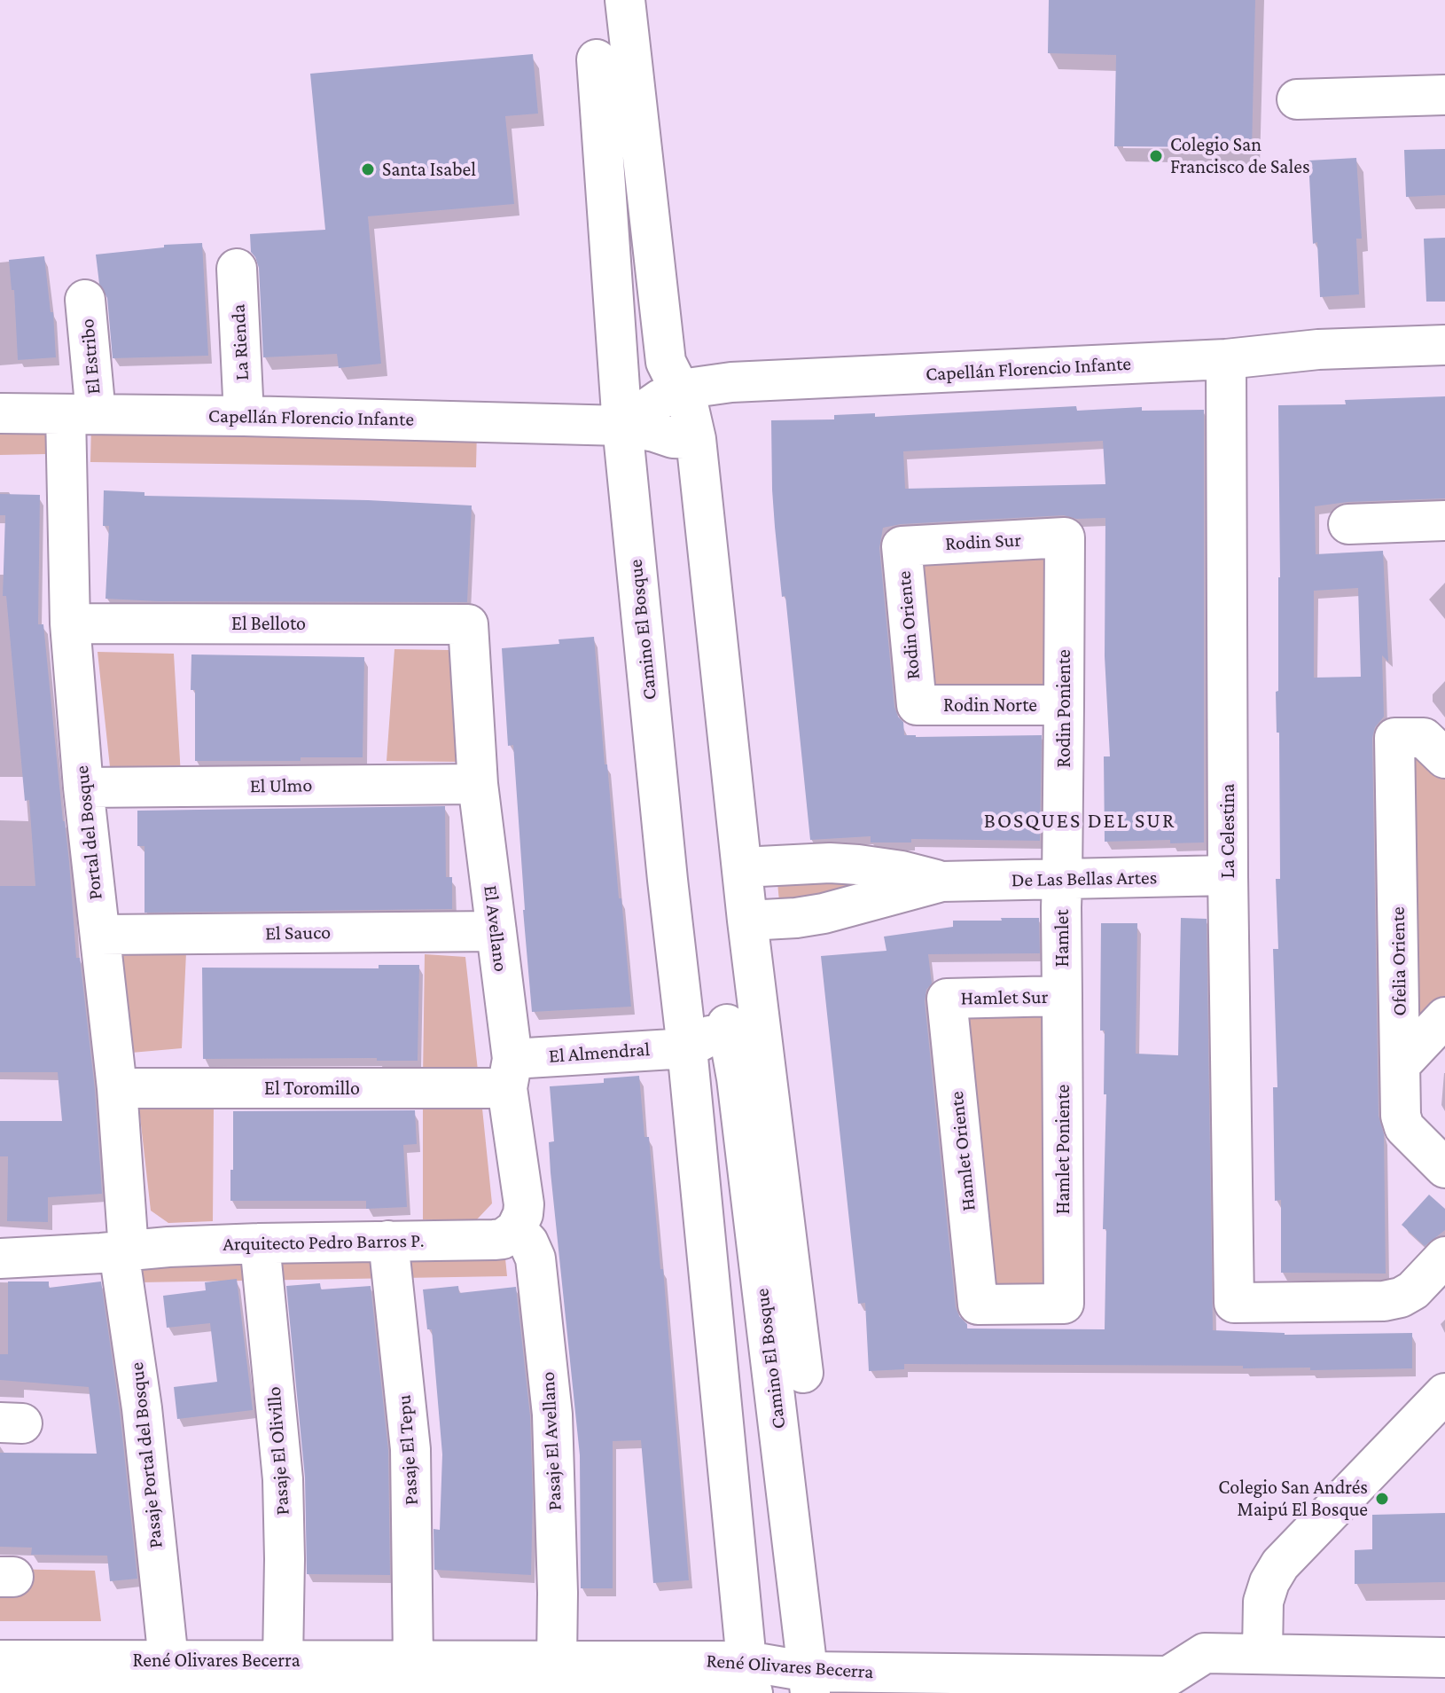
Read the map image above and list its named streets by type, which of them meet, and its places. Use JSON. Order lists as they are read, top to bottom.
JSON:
{
  "streets": {
    "street": [
      "La Rienda",
      "El Estribo",
      "Capellán Florencio Infante",
      "Rodin Sur",
      "El Belloto",
      "Rodin Oriente",
      "Camino El Bosque",
      "Rodin Norte",
      "Rodin Poniente",
      "El Ulmo",
      "La Celestina",
      "Portal del Bosque",
      "De Las Bellas Artes",
      "El Avellano",
      "El Sauco",
      "Hamlet",
      "Ofelia Oriente",
      "Hamlet Sur",
      "El Almendral",
      "El Toromillo",
      "Hamlet Poniente",
      "Hamlet Oriente",
      "Arquitecto Pedro Barros P.",
      "Pasaje El Avellano",
      "Pasaje El Tepu",
      "Pasaje El Olivillo",
      "Pasaje Portal del Bosque",
      "René Olivares Becerra"
    ]
  },
  "crossings": [
    ["La Rienda", "Capellán Florencio Infante"],
    ["El Estribo", "Capellán Florencio Infante"],
    ["El Estribo", "Portal del Bosque"],
    ["Capellán Florencio Infante", "Camino El Bosque"],
    ["Capellán Florencio Infante", "La Celestina"],
    ["Capellán Florencio Infante", "Portal del Bosque"],
    ["Rodin Sur", "Rodin Oriente"],
    ["Rodin Sur", "Rodin Poniente"],
    ["El Belloto", "Portal del Bosque"],
    ["El Belloto", "El Avellano"],
    ["Rodin Oriente", "Rodin Norte"],
    ["Camino El Bosque", "De Las Bellas Artes"],
    ["Camino El Bosque", "El Almendral"],
    ["Camino El Bosque", "René Olivares Becerra"],
    ["Rodin Norte", "Rodin Poniente"],
    ["Rodin Poniente", "De Las Bellas Artes"],
    ["Rodin Poniente", "Hamlet"],
    ["El Ulmo", "Portal del Bosque"],
    ["El Ulmo", "El Avellano"],
    ["La Celestina", "De Las Bellas Artes"],
    ["Portal del Bosque", "El Sauco"],
    ["Portal del Bosque", "El Toromillo"],
    ["Portal del Bosque", "Arquitecto Pedro Barros P."],
    ["Portal del Bosque", "Pasaje Portal del Bosque"],
    ["De Las Bellas Artes", "Hamlet"],
    ["El Avellano", "El Sauco"],
    ["El Avellano", "El Almendral"],
    ["El Avellano", "El Toromillo"],
    ["El Avellano", "Arquitecto Pedro Barros P."],
    ["El Avellano", "Pasaje El Avellano"],
    ["Hamlet", "Hamlet Sur"],
    ["Hamlet", "Hamlet Poniente"],
    ["Hamlet Sur", "Hamlet Poniente"],
    ["Hamlet Sur", "Hamlet Oriente"],
    ["El Almendral", "El Toromillo"],
    ["Hamlet Poniente", "Hamlet Oriente"],
    ["Arquitecto Pedro Barros P.", "Pasaje El Avellano"],
    ["Arquitecto Pedro Barros P.", "Pasaje El Tepu"],
    ["Arquitecto Pedro Barros P.", "Pasaje El Olivillo"],
    ["Arquitecto Pedro Barros P.", "Pasaje Portal del Bosque"],
    ["Pasaje El Avellano", "René Olivares Becerra"],
    ["Pasaje El Tepu", "René Olivares Becerra"],
    ["Pasaje El Olivillo", "René Olivares Becerra"],
    ["Pasaje Portal del Bosque", "René Olivares Becerra"]
  ],
  "districts": ["BOSQUES DEL SUR"],
  "places": ["Colegio San Francisco de Sales", "Santa Isabel", "Colegio San Andrés Maipú El Bosque"]
}
